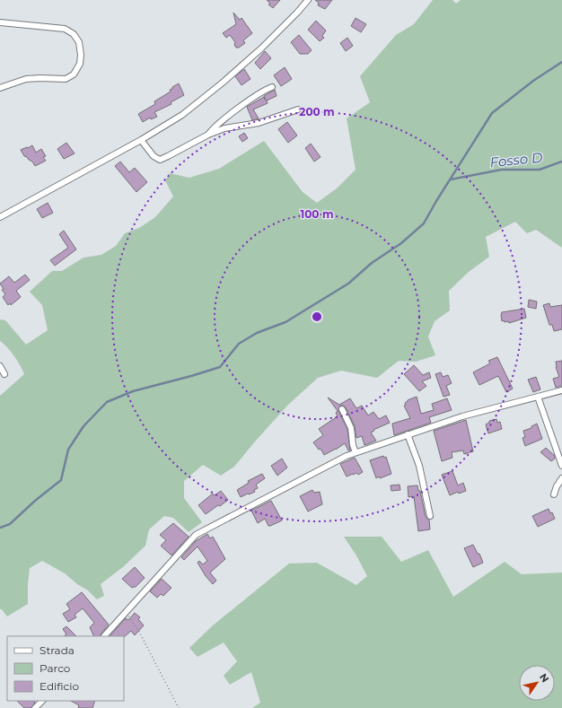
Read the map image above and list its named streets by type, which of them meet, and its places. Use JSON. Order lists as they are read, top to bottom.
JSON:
{
  "water": ["Fosso D"],
  "legend": ["Strada", "Parco", "Edificio"],
  "north": "top right",
  "rings": ["200 m", "100 m"]
}
